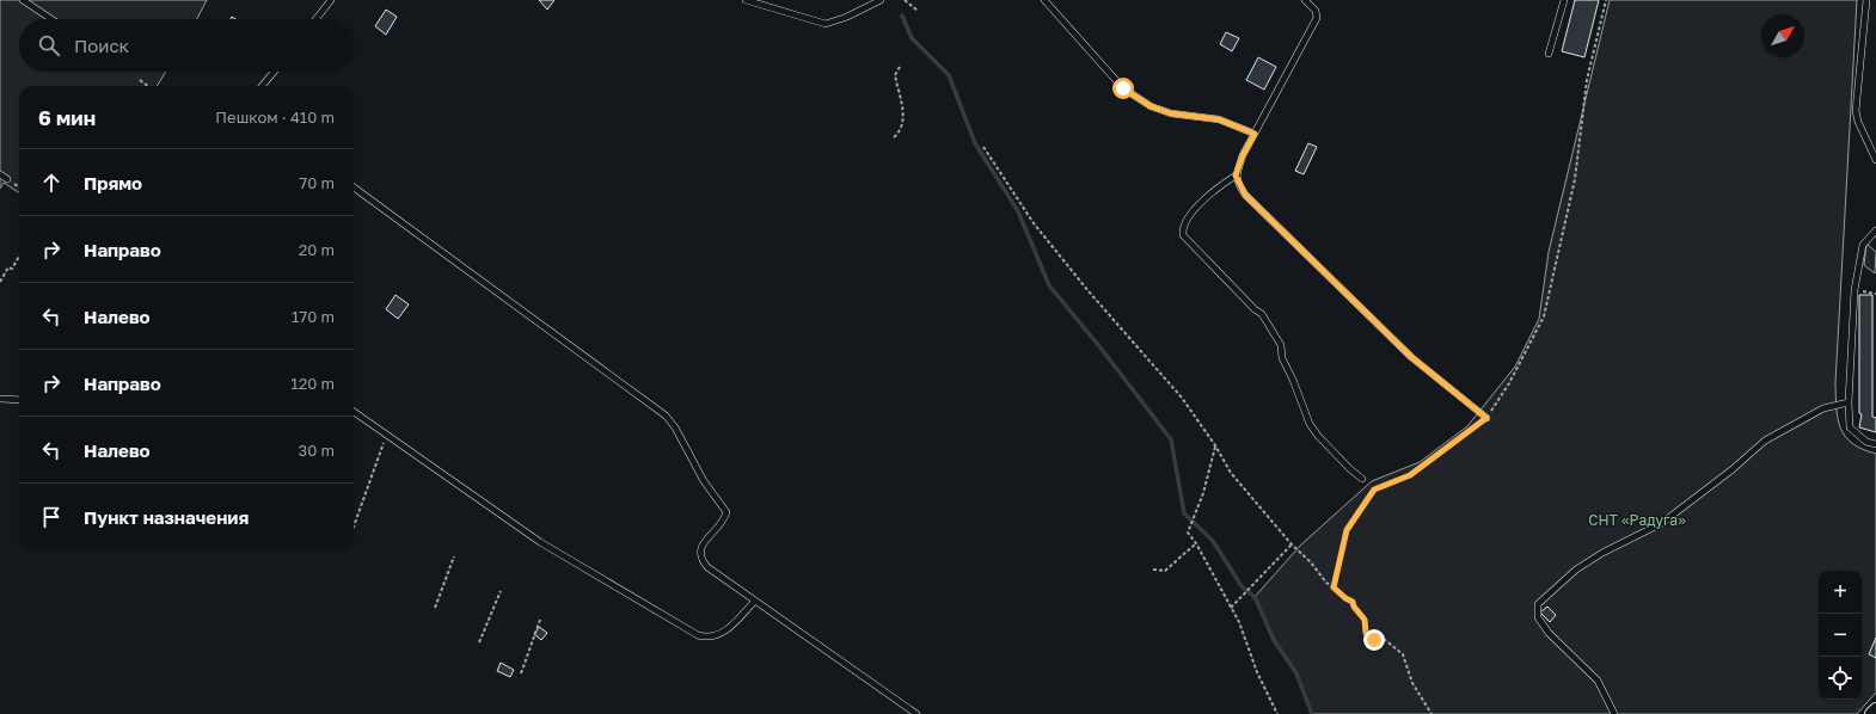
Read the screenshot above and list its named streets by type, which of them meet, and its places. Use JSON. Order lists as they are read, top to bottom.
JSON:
{
  "parks": ["СНТ «Радуга»"],
  "north": "top right",
  "page": {
    "search": "Поиск",
    "heading": ["6 мин", "Пешком · 410 m"],
    "list": [
      ["Прямо", "70 m"],
      ["Направо", "20 m"],
      ["Налево", "170 m"],
      ["Направо", "120 m"],
      ["Налево", "30 m"],
      "Пункт назначения"
    ],
    "map_buttons": ["+", "−"]
  }
}
